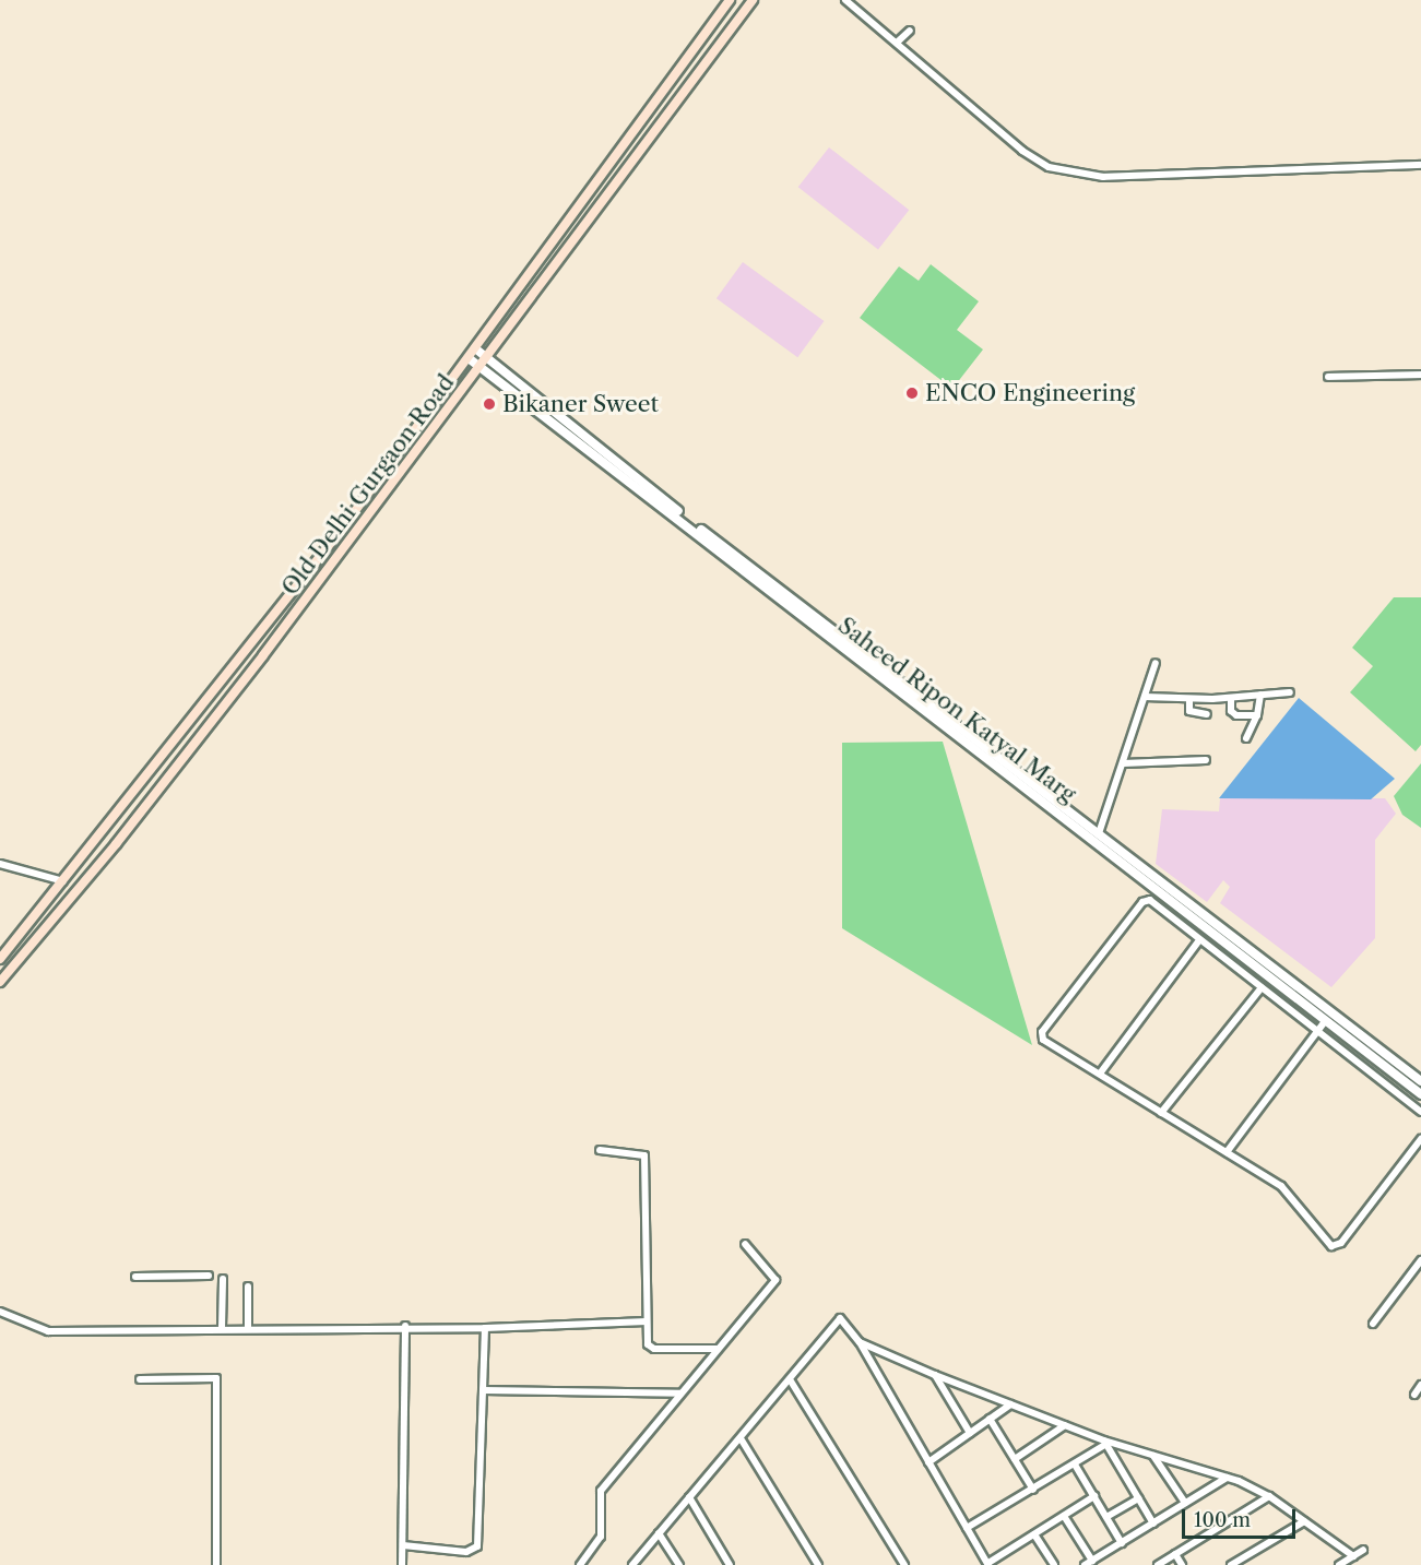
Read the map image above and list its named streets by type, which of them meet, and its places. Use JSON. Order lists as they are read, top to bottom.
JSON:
{
  "streets": {
    "main road": ["Old Delhi Gurgaon Road"],
    "street": ["Saheed Ripon Katyal Marg"]
  },
  "crossings": [
    ["Old Delhi Gurgaon Road", "Saheed Ripon Katyal Marg"]
  ],
  "places": ["ENCO Engineering", "Bikaner Sweet"],
  "scale_bar": "100 m"
}
